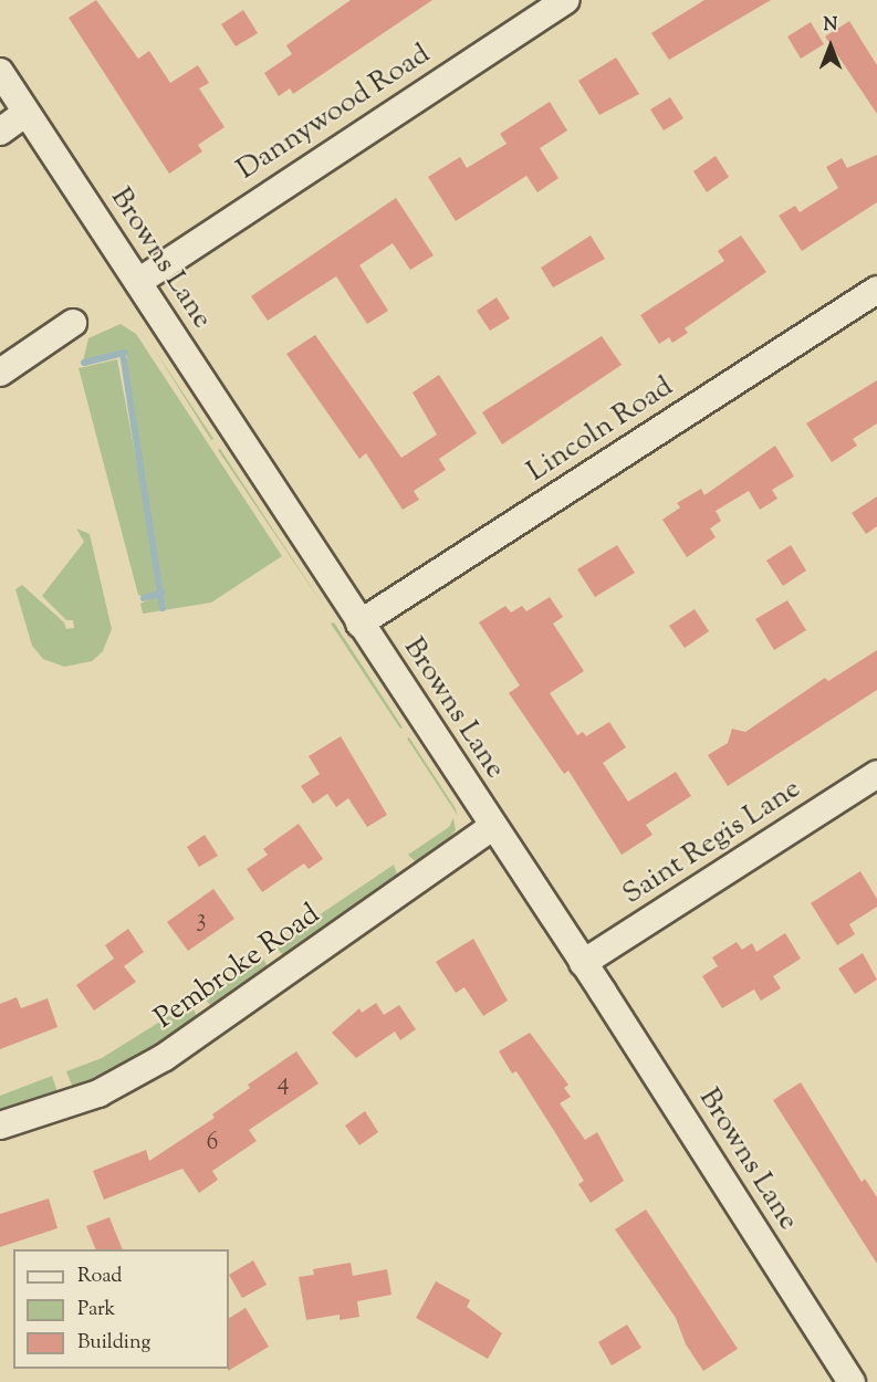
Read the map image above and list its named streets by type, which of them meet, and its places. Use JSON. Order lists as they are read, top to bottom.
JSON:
{
  "streets": {
    "street": [
      "Dannywood Road",
      "Browns Lane",
      "Lincoln Road",
      "Saint Regis Lane",
      "Pembroke Road"
    ]
  },
  "crossings": [
    ["Dannywood Road", "Browns Lane"],
    ["Browns Lane", "Lincoln Road"],
    ["Browns Lane", "Saint Regis Lane"],
    ["Browns Lane", "Pembroke Road"]
  ],
  "house_numbers": ["3", "4", "6"],
  "legend": ["Road", "Park", "Building"],
  "north": "top"
}
